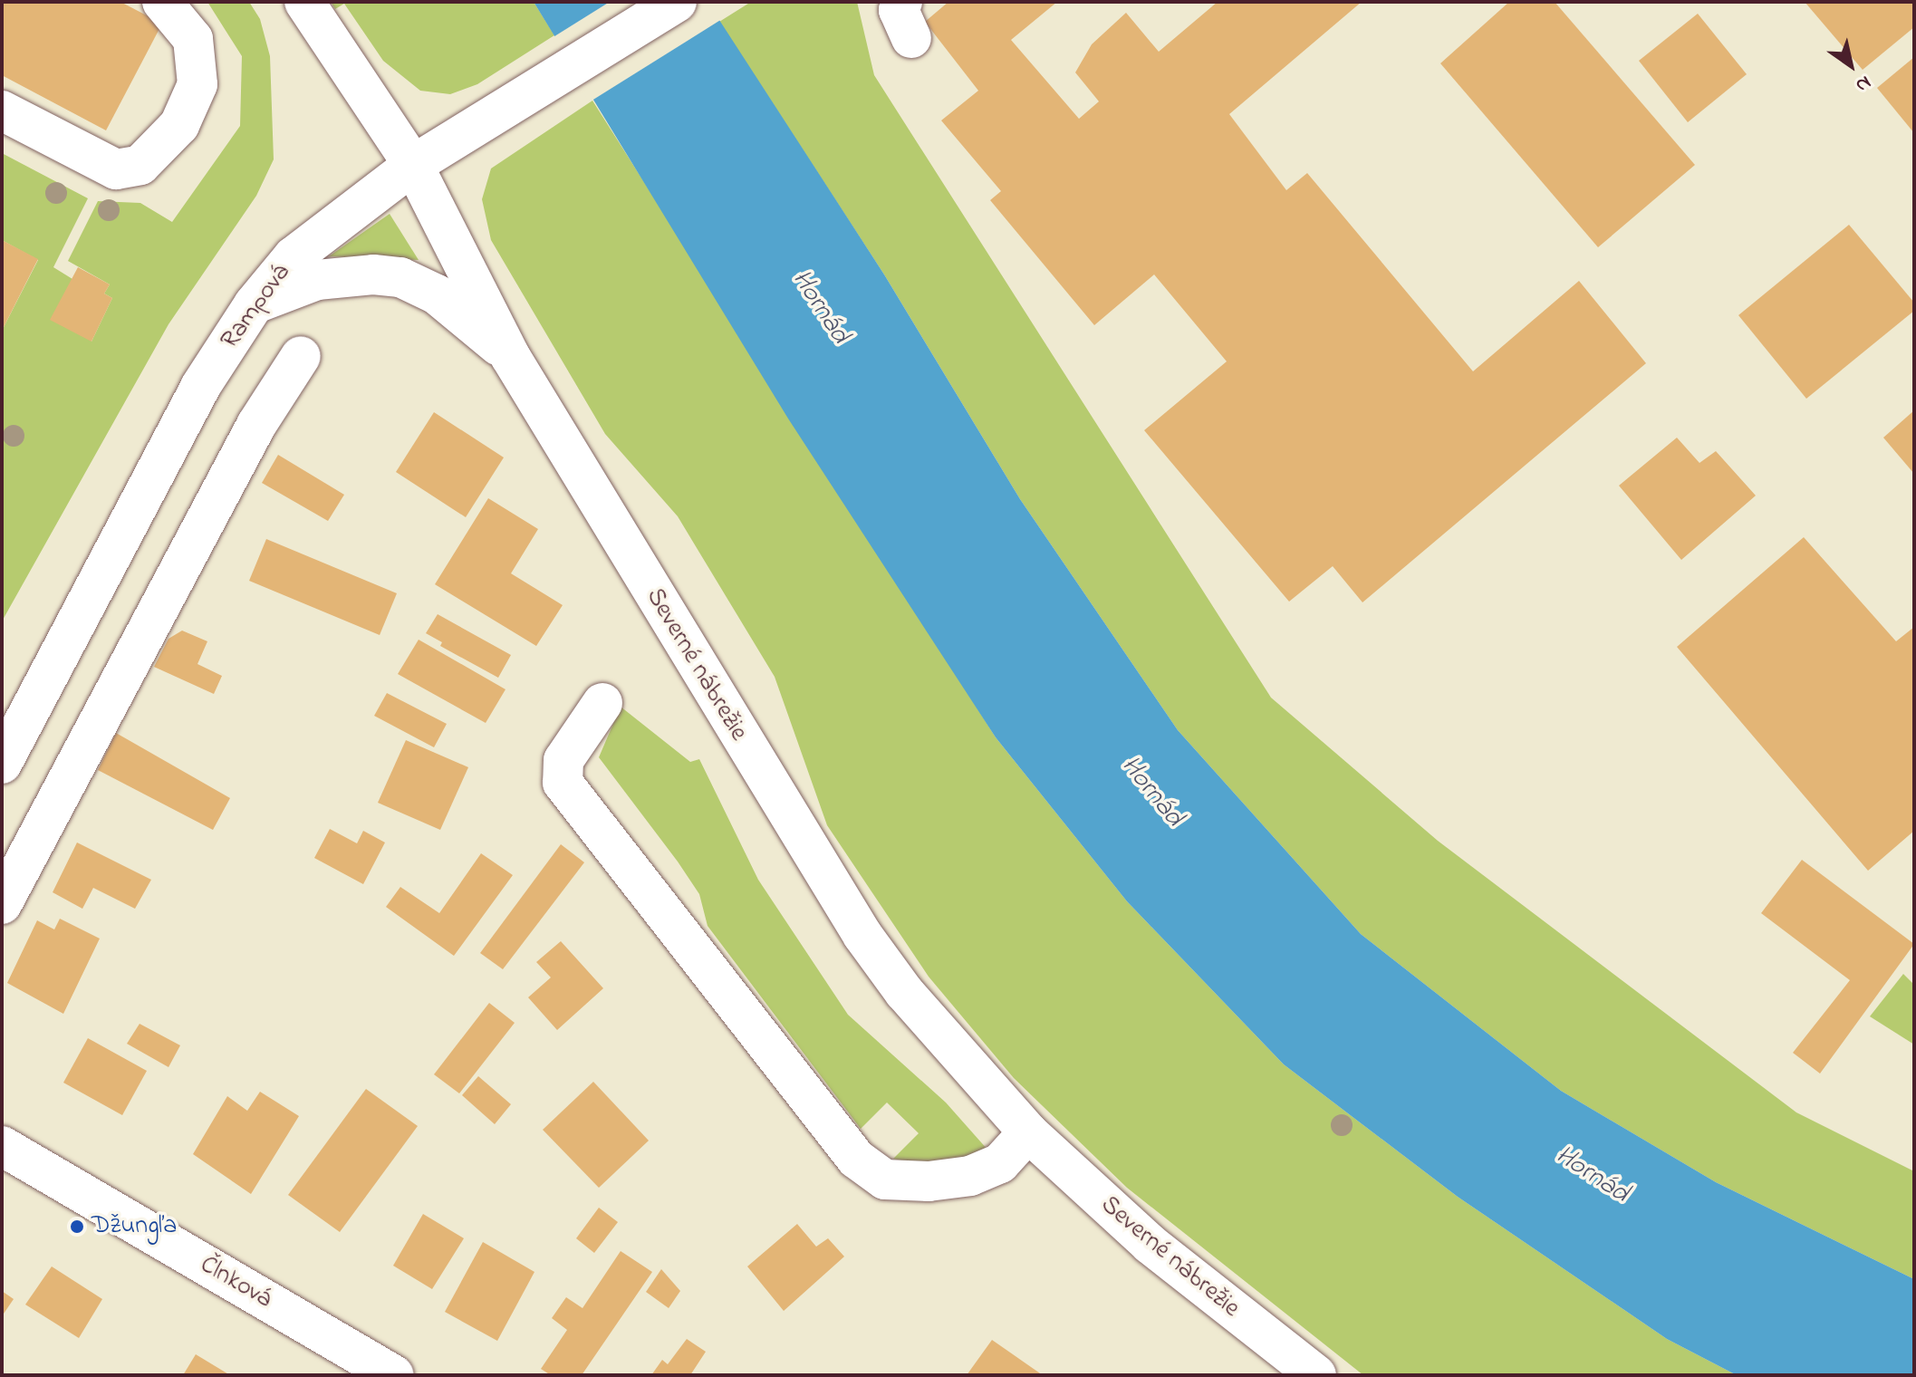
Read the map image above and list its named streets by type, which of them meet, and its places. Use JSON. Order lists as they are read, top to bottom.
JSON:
{
  "streets": {
    "street": ["Rampová", "Severné nábrežie", "Člnková"]
  },
  "crossings": [
    ["Rampová", "Severné nábrežie"]
  ],
  "water": ["Hornád"],
  "places": ["Džungľa"],
  "north": "bottom right"
}
